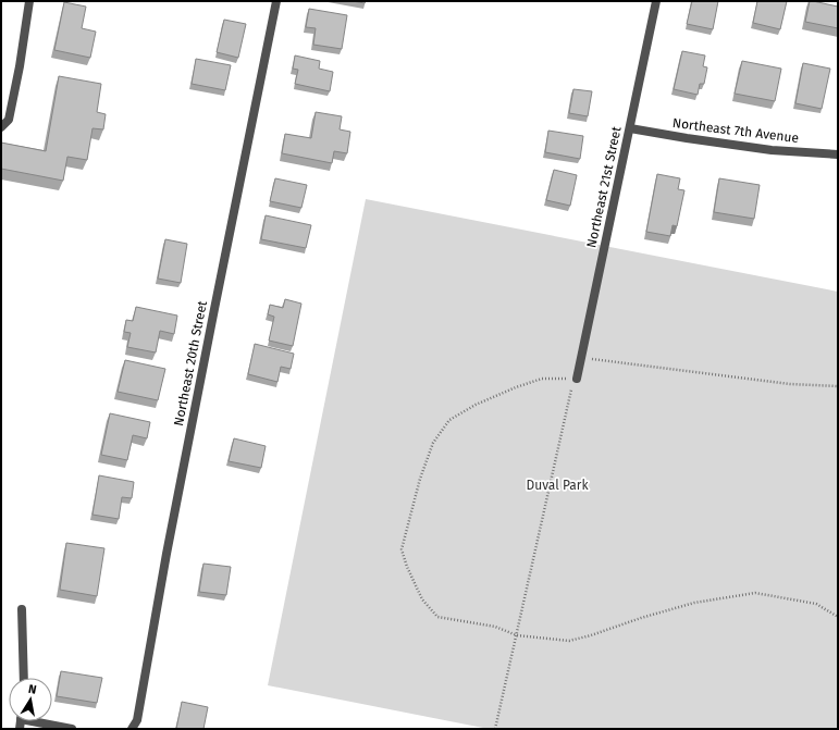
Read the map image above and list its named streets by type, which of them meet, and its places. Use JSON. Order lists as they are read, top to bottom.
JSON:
{
  "streets": {
    "street": ["Northeast 7th Avenue", "Northeast 21st Street", "Northeast 20th Street"]
  },
  "crossings": [
    ["Northeast 7th Avenue", "Northeast 21st Street"]
  ],
  "parks": ["Duval Park"],
  "north": "top"
}
